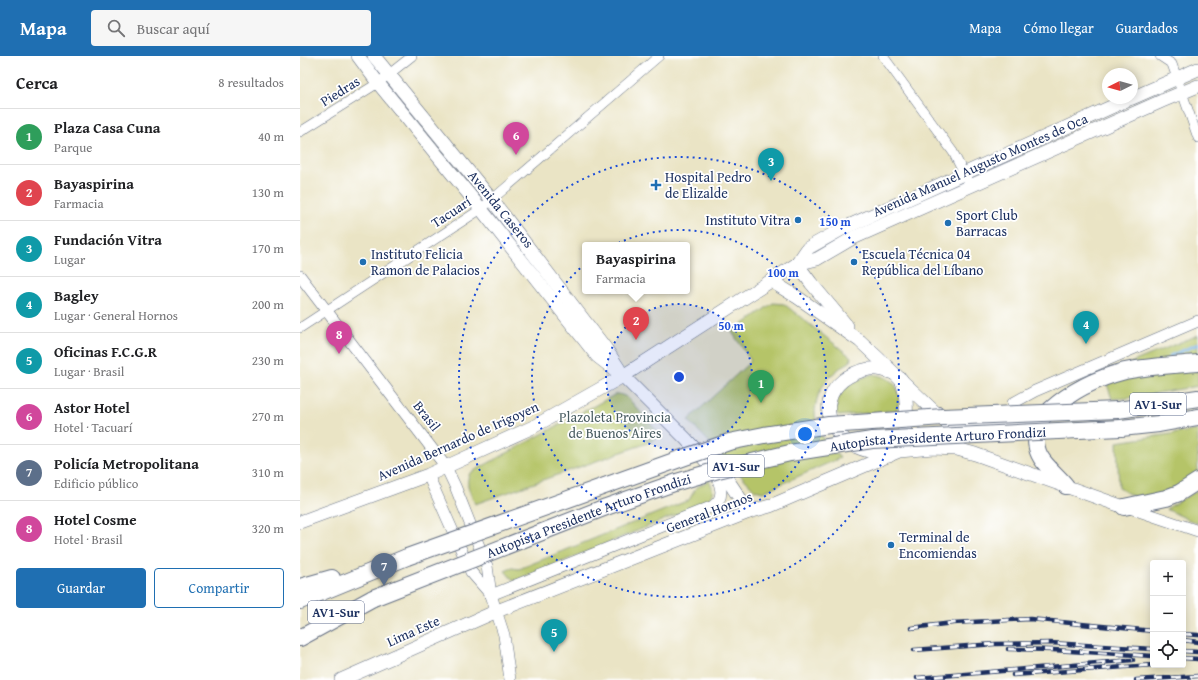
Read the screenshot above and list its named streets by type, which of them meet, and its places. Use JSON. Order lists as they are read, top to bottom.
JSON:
{
  "streets": {
    "highway": ["AV1-Sur", "Autopista Presidente Arturo Frondizi"],
    "main road": [
      "Avenida Manuel Augusto Montes de Oca",
      "Avenida Caseros",
      "Avenida Bernardo de Irigoyen",
      "General Hornos",
      "Lima Este"
    ],
    "street": ["Piedras", "Tacuarí", "Brasil"]
  },
  "crossings": [
    ["Piedras", "Avenida Caseros"],
    ["Avenida Manuel Augusto Montes de Oca", "Avenida Caseros"],
    ["Avenida Manuel Augusto Montes de Oca", "Avenida Bernardo de Irigoyen"],
    ["Avenida Caseros", "Tacuarí"],
    ["Avenida Caseros", "Avenida Bernardo de Irigoyen"],
    ["Avenida Caseros", "General Hornos"],
    ["Tacuarí", "Brasil"],
    ["Brasil", "Avenida Bernardo de Irigoyen"],
    ["Brasil", "General Hornos"],
    ["Brasil", "Lima Este"],
    ["General Hornos", "Lima Este"]
  ],
  "parks": ["Plazoleta Provincia de Buenos Aires"],
  "places": {
    "health": ["Hospital Pedro de Elizalde"],
    "other": [
      "Instituto Vitra",
      "Sport Club Barracas",
      "Instituto Felicia Ramon de Palacios",
      "Escuela Técnica 04 República del Líbano",
      "Terminal de Encomiendas"
    ]
  },
  "north": "left",
  "page": {
    "header": "Mapa",
    "search": "Buscar aquí",
    "nav": ["Mapa", "Cómo llegar", "Guardados"],
    "heading": ["Cerca", "8 resultados"],
    "list": [
      {
        "mark": "1",
        "name": "Plaza Casa Cuna",
        "note": "Parque",
        "value": "40 m"
      },
      {
        "mark": "2",
        "name": "Bayaspirina",
        "note": "Farmacia",
        "value": "130 m"
      },
      {
        "mark": "3",
        "name": "Fundación Vitra",
        "note": "Lugar",
        "value": "170 m"
      },
      {
        "mark": "4",
        "name": "Bagley",
        "note": "Lugar · General Hornos",
        "value": "200 m"
      },
      {
        "mark": "5",
        "name": "Oficinas F.C.G.R",
        "note": "Lugar · Brasil",
        "value": "230 m"
      },
      {
        "mark": "6",
        "name": "Astor Hotel",
        "note": "Hotel · Tacuarí",
        "value": "270 m"
      },
      {
        "mark": "7",
        "name": "Policía Metropolitana",
        "note": "Edificio público",
        "value": "310 m"
      },
      {
        "mark": "8",
        "name": "Hotel Cosme",
        "note": "Hotel · Brasil",
        "value": "320 m"
      }
    ],
    "pins": [
      "6",
      "3",
      "2",
      "4",
      "8",
      "1",
      "7",
      "5"
    ],
    "popup": ["Bayaspirina", "Farmacia"],
    "buttons": ["Guardar", "Compartir"],
    "map_buttons": ["+", "−"]
  },
  "rings": ["150 m", "100 m", "50 m"]
}
